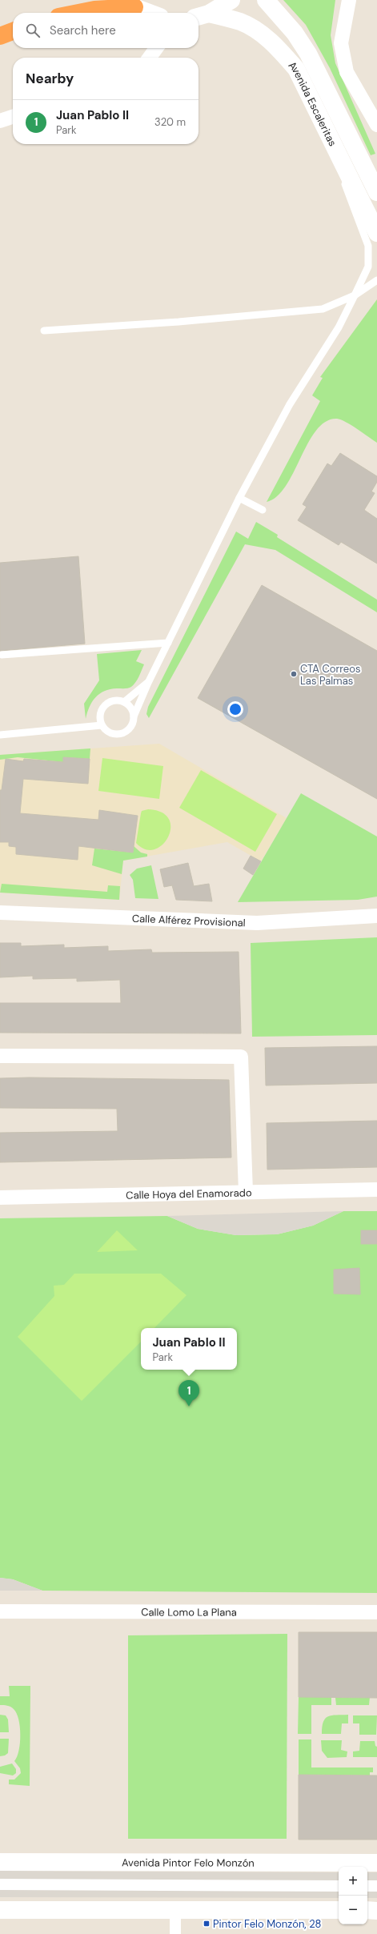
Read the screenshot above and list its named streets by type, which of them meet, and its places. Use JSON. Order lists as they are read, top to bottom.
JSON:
{
  "streets": {
    "street": [
      "Avenida Escaleritas",
      "Calle Alférez Provisional",
      "Calle Hoya del Enamorado",
      "Calle Lomo La Plana",
      "Avenida Pintor Felo Monzón"
    ]
  },
  "places": {
    "other": ["CTA Correos Las Palmas"],
    "transit": ["Pintor Felo Monzón, 28"]
  },
  "page": {
    "search": "Search here",
    "heading": "Nearby",
    "list": [
      {
        "mark": "1",
        "name": "Juan Pablo II",
        "note": "Park",
        "value": "320 m"
      }
    ],
    "popup": ["Juan Pablo II", "Park"],
    "pins": "1",
    "map_buttons": ["+", "−"]
  }
}
